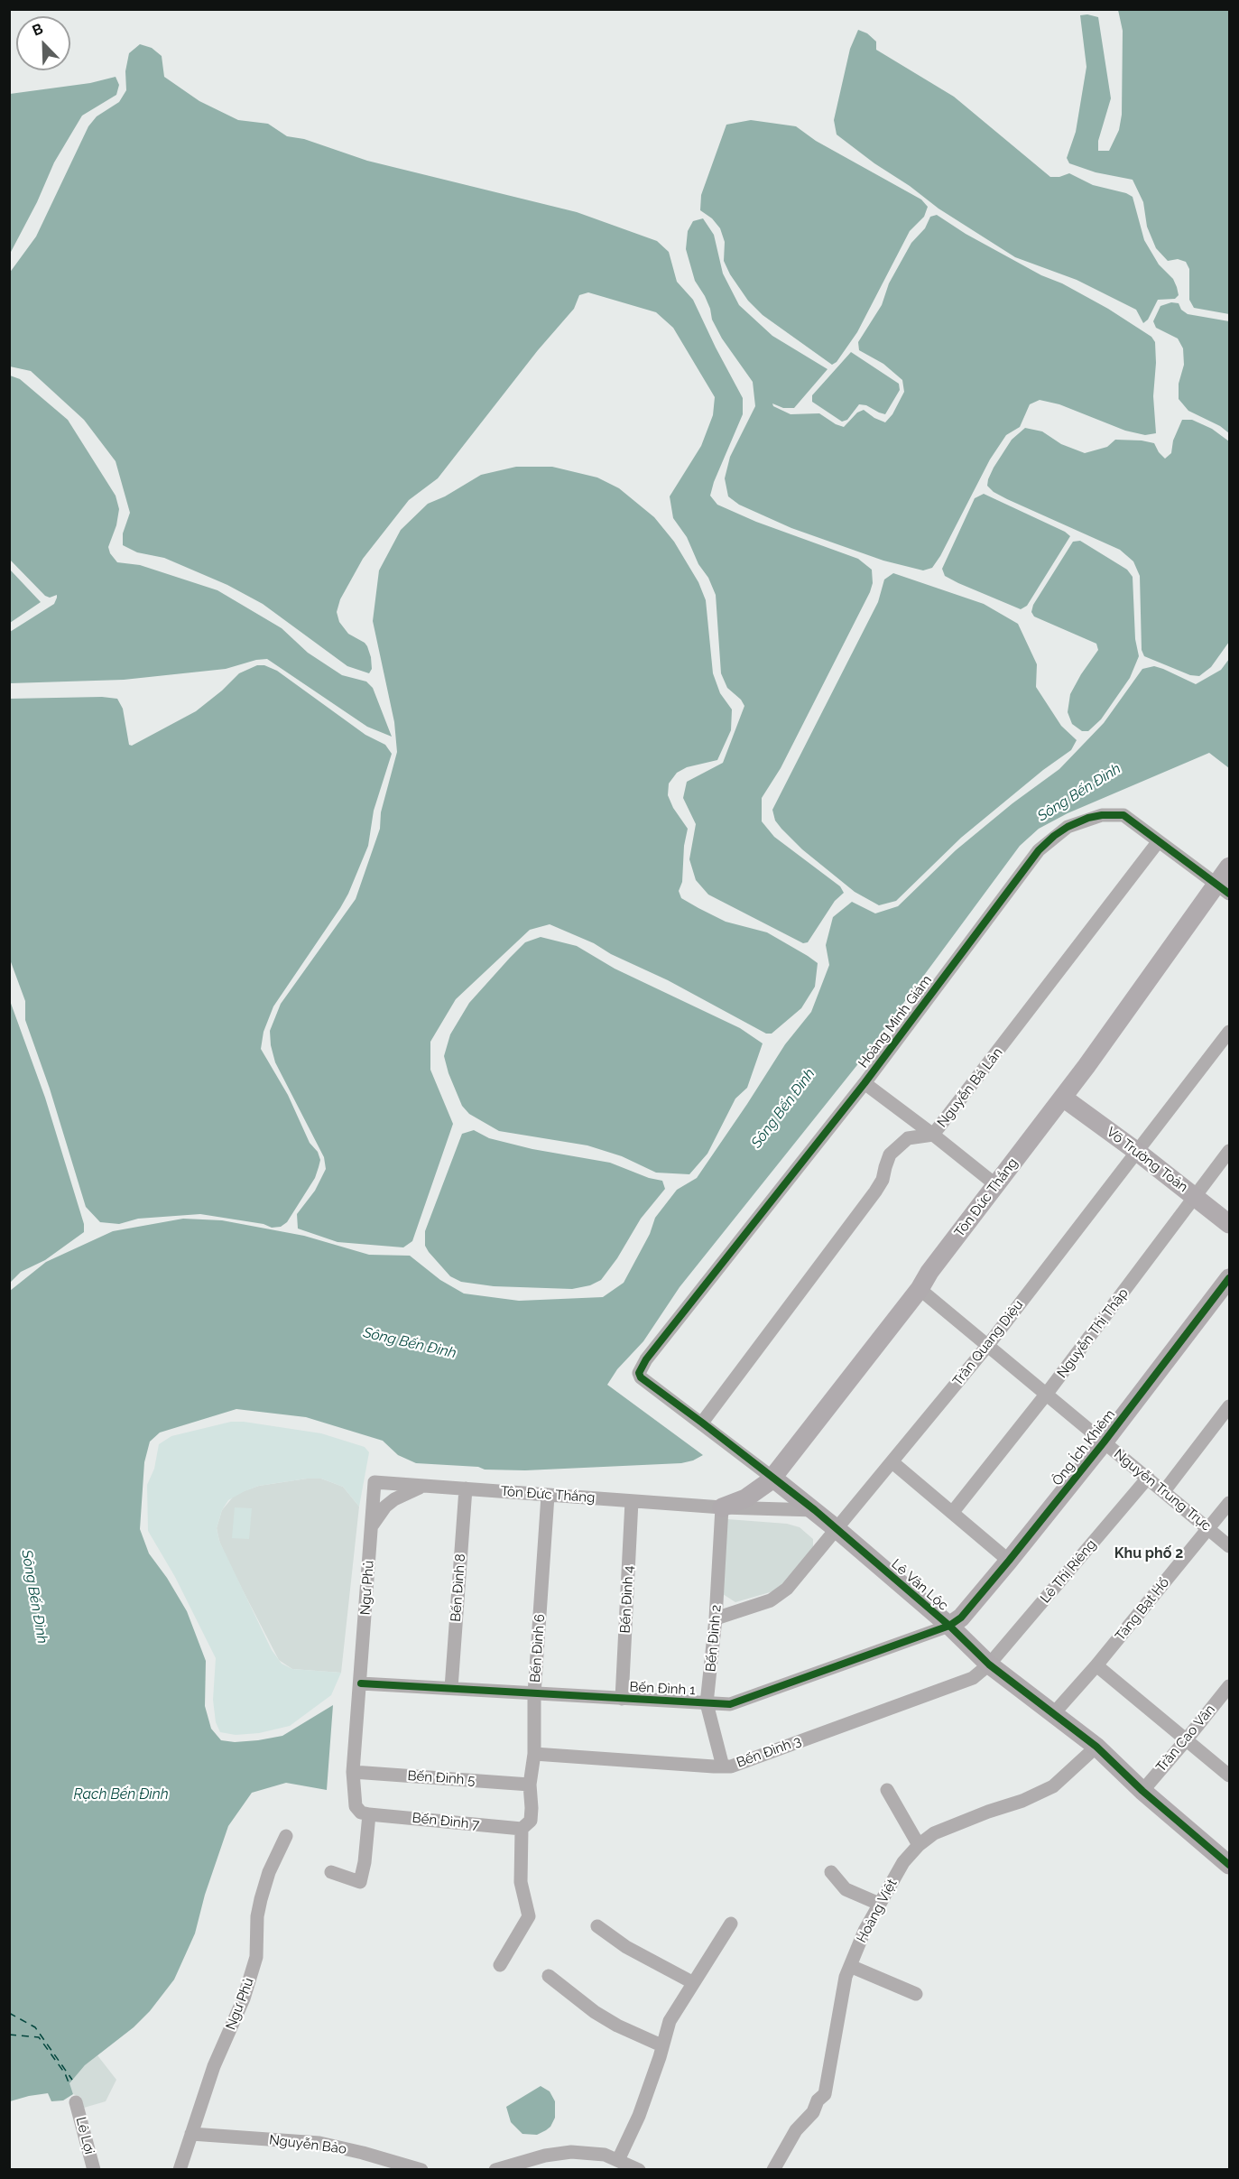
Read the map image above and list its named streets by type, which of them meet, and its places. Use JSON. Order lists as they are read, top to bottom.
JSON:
{
  "streets": {
    "street": [
      "Hoàng Minh Giám",
      "Nguyễn Bá Lân",
      "Võ Trường Toản",
      "Tôn Đức Thắng",
      "Nguyễn Thị Thập",
      "Trần Quang Diệu",
      "Ông Ích Khiêm",
      "Nguyễn Trung Trực",
      "Lê Thị Riêng",
      "Lê Văn Lộc",
      "Ngư Phủ",
      "Bến Đình 8",
      "Bến Đình 4",
      "Tăng Bạt Hổ",
      "Bến Đình 2",
      "Bến Đình 6",
      "Bến Đình 1",
      "Trần Cao Vân",
      "Bến Đình 3",
      "Bến Đình 5",
      "Bến Đình 7",
      "Hoàng Việt",
      "Lê Lợi",
      "Nguyễn Bảo"
    ]
  },
  "crossings": [
    ["Hoàng Minh Giám", "Nguyễn Bá Lân"],
    ["Hoàng Minh Giám", "Tôn Đức Thắng"],
    ["Hoàng Minh Giám", "Lê Văn Lộc"],
    ["Nguyễn Bá Lân", "Lê Văn Lộc"],
    ["Võ Trường Toản", "Tôn Đức Thắng"],
    ["Võ Trường Toản", "Nguyễn Thị Thập"],
    ["Võ Trường Toản", "Trần Quang Diệu"],
    ["Tôn Đức Thắng", "Nguyễn Trung Trực"],
    ["Tôn Đức Thắng", "Lê Văn Lộc"],
    ["Tôn Đức Thắng", "Ngư Phủ"],
    ["Tôn Đức Thắng", "Bến Đình 8"],
    ["Tôn Đức Thắng", "Bến Đình 4"],
    ["Tôn Đức Thắng", "Bến Đình 2"],
    ["Tôn Đức Thắng", "Bến Đình 6"],
    ["Nguyễn Thị Thập", "Nguyễn Trung Trực"],
    ["Trần Quang Diệu", "Nguyễn Trung Trực"],
    ["Trần Quang Diệu", "Lê Văn Lộc"],
    ["Trần Quang Diệu", "Bến Đình 2"],
    ["Ông Ích Khiêm", "Nguyễn Trung Trực"],
    ["Ông Ích Khiêm", "Lê Văn Lộc"],
    ["Ông Ích Khiêm", "Bến Đình 1"],
    ["Nguyễn Trung Trực", "Lê Thị Riêng"],
    ["Nguyễn Trung Trực", "Tăng Bạt Hổ"],
    ["Lê Thị Riêng", "Lê Văn Lộc"],
    ["Lê Thị Riêng", "Bến Đình 3"],
    ["Lê Văn Lộc", "Tăng Bạt Hổ"],
    ["Lê Văn Lộc", "Bến Đình 1"],
    ["Lê Văn Lộc", "Trần Cao Vân"],
    ["Lê Văn Lộc", "Bến Đình 3"],
    ["Lê Văn Lộc", "Hoàng Việt"],
    ["Ngư Phủ", "Bến Đình 1"],
    ["Ngư Phủ", "Bến Đình 5"],
    ["Ngư Phủ", "Bến Đình 7"],
    ["Ngư Phủ", "Nguyễn Bảo"],
    ["Bến Đình 8", "Bến Đình 1"],
    ["Bến Đình 4", "Bến Đình 1"],
    ["Bến Đình 2", "Bến Đình 1"],
    ["Bến Đình 2", "Bến Đình 3"],
    ["Bến Đình 6", "Bến Đình 1"],
    ["Bến Đình 6", "Bến Đình 3"],
    ["Bến Đình 6", "Bến Đình 5"],
    ["Bến Đình 6", "Bến Đình 7"]
  ],
  "districts": ["Khu phố 2"],
  "water": ["Sông Bến Đình", "Rạch Bến Đình"],
  "north": "top left"
}
